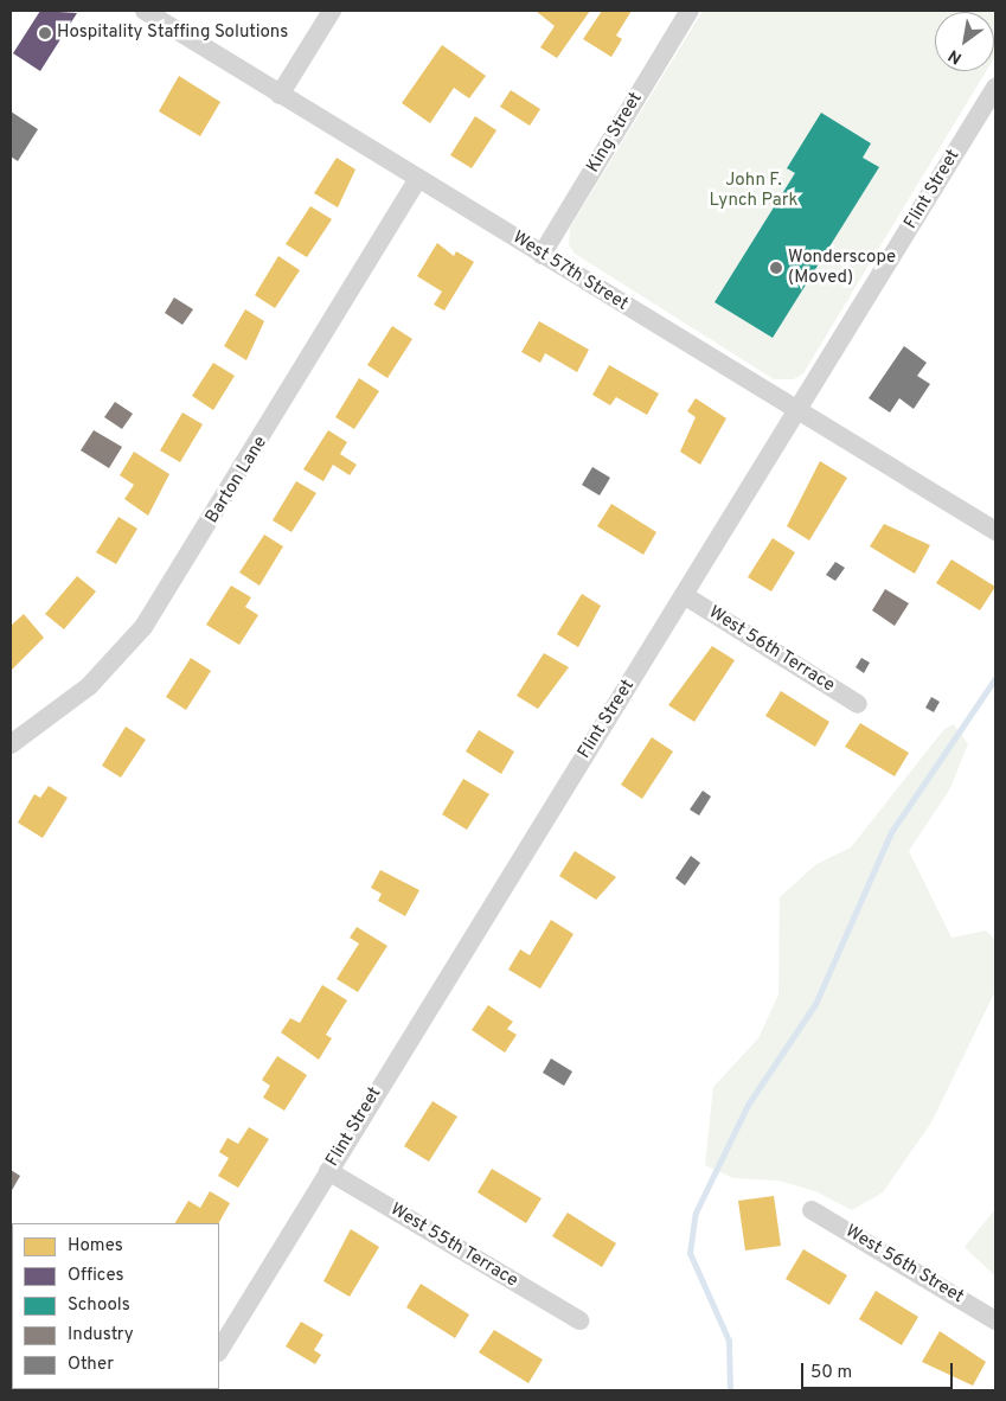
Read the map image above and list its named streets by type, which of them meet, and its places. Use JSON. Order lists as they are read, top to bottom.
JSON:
{
  "streets": {
    "street": [
      "King Street",
      "Flint Street",
      "West 57th Street",
      "Barton Lane",
      "West 56th Terrace",
      "West 55th Terrace",
      "West 56th Street"
    ]
  },
  "crossings": [
    ["King Street", "West 57th Street"],
    ["Flint Street", "West 57th Street"],
    ["Flint Street", "West 56th Terrace"],
    ["Flint Street", "West 55th Terrace"],
    ["West 57th Street", "Barton Lane"]
  ],
  "parks": ["John F. Lynch Park"],
  "places": ["Hospitality Staffing Solutions", "Wonderscope (Moved)"],
  "legend": [
    "Homes",
    "Offices",
    "Schools",
    "Industry",
    "Other"
  ],
  "scale_bar": "50 m",
  "north": "bottom left"
}
